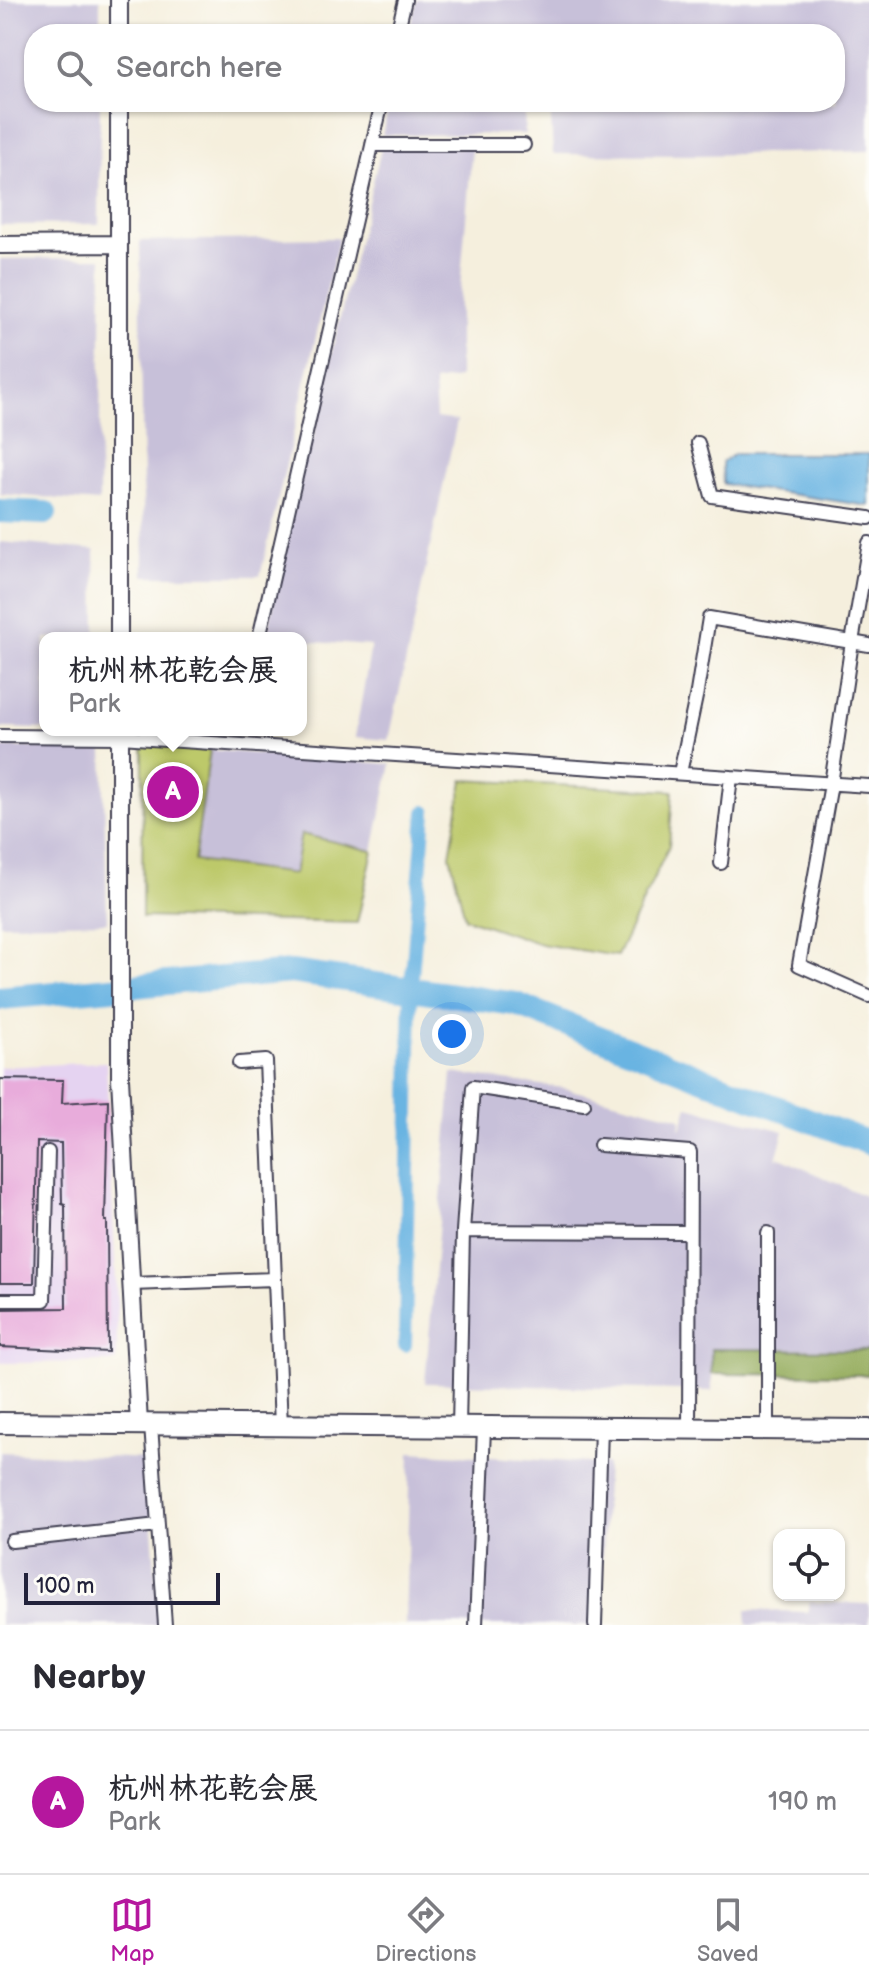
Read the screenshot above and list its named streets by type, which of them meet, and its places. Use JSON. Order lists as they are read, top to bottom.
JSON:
{
  "scale_bar": "100 m",
  "page": {
    "search": "Search here",
    "popup": ["杭州林花乾会展", "Park"],
    "pins": "A",
    "scale": "100 m",
    "heading": "Nearby",
    "list": [
      {
        "mark": "A",
        "name": "杭州林花乾会展",
        "note": "Park",
        "value": "190 m"
      }
    ],
    "nav": ["Map", "Directions", "Saved"]
  }
}
